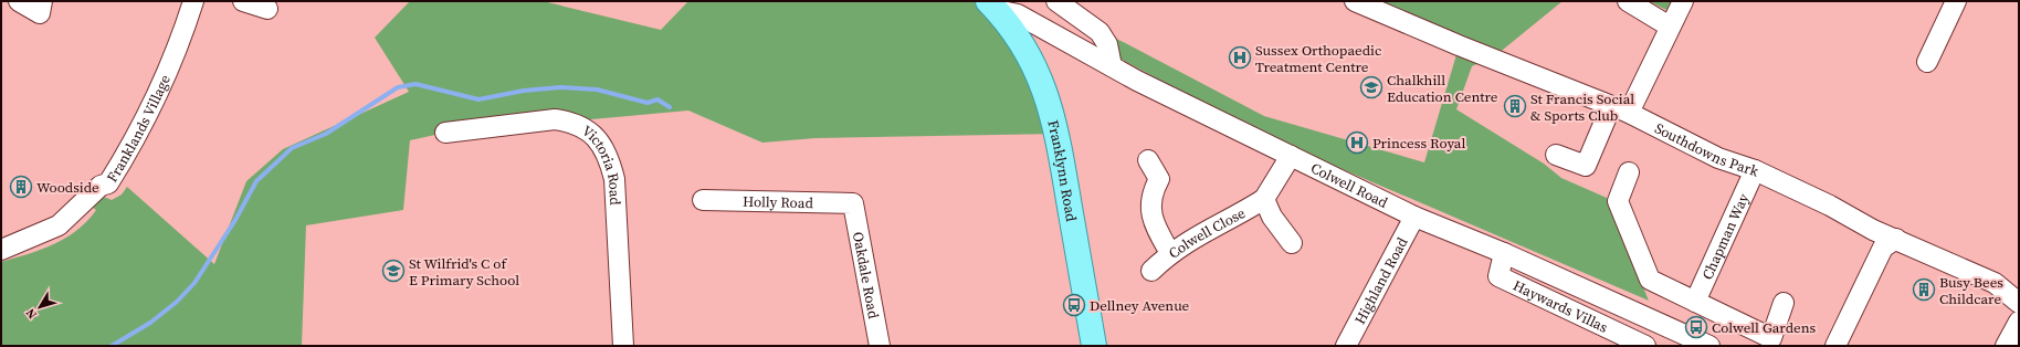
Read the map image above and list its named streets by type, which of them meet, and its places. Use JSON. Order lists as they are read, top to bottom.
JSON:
{
  "streets": {
    "main road": ["Franklynn Road"],
    "street": [
      "Franklands Village",
      "Southdowns Park",
      "Victoria Road",
      "Colwell Road",
      "Holly Road",
      "Colwell Close",
      "Chapman Way",
      "Oakdale Road",
      "Highland Road",
      "Haywards Villas"
    ]
  },
  "crossings": [
    ["Southdowns Park", "Chapman Way"],
    ["Franklynn Road", "Colwell Road"],
    ["Colwell Road", "Highland Road"],
    ["Colwell Road", "Haywards Villas"],
    ["Holly Road", "Oakdale Road"]
  ],
  "places": {
    "hospital": ["Sussex Orthopaedic Treatment Centre", "Princess Royal"],
    "school or university": ["Chalkhill Education Centre", "St Wilfrid's C of E Primary School"],
    "building": ["St Francis Social & Sports Club", "Woodside", "Busy Bees Childcare"],
    "bus stop": ["Dellney Avenue", "Colwell Gardens"]
  },
  "north": "bottom left"
}
